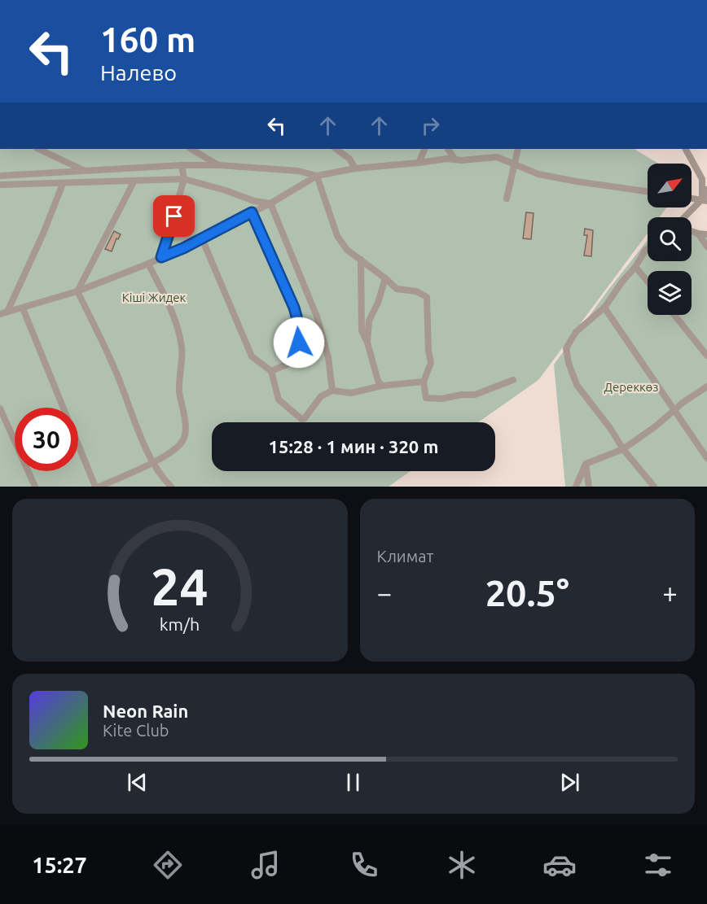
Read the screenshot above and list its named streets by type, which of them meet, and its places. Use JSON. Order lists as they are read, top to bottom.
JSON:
{
  "parks": ["Кіші Жидек", "Дереккөз"],
  "north": "top right",
  "page": {
    "turn": ["160 m", "Налево"],
    "limit": "30",
    "trip": "15:28 · 1 мин · 320 m",
    "tile": "Климат",
    "heat": ["−", "20.5°", "+"],
    "song": ["Neon Rain", "Kite Club"],
    "tabs": "15:27",
    "gauge": ["24", "km/h"]
  }
}
